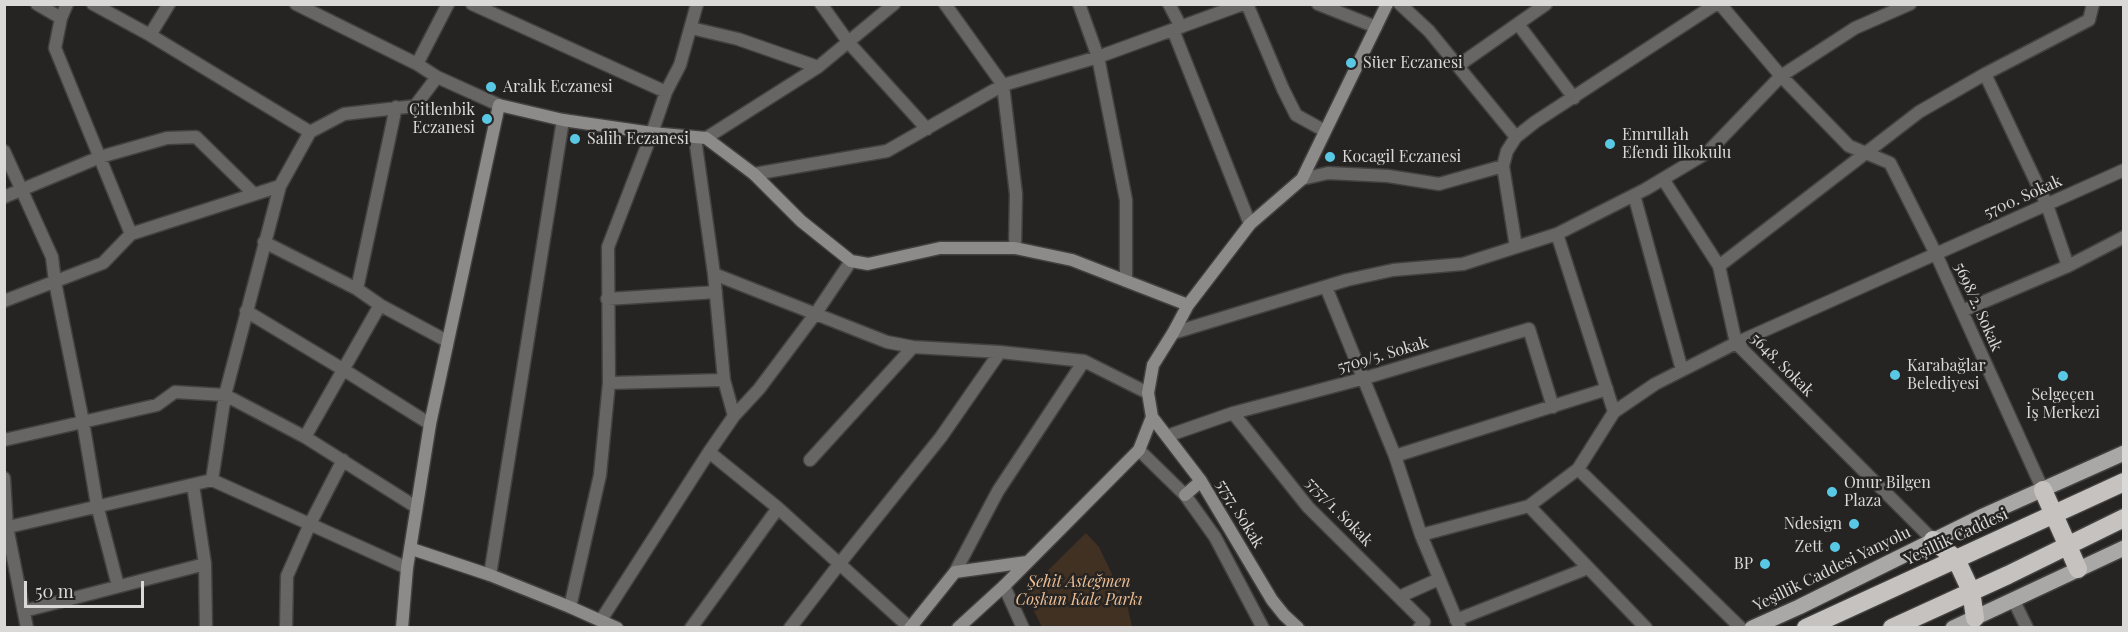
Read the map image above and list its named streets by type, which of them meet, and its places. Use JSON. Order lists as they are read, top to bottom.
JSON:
{
  "streets": {
    "highway": ["Yeşillik Caddesi"],
    "main road": ["Yeşillik Caddesi Yanyolu"],
    "street": [
      "5700. Sokak",
      "5698/2. Sokak",
      "5709/5. Sokak",
      "5648. Sokak",
      "5757/1. Sokak",
      "5757. Sokak"
    ]
  },
  "crossings": [
    ["5700. Sokak", "5698/2. Sokak"],
    ["5700. Sokak", "5648. Sokak"],
    ["5698/2. Sokak", "Yeşillik Caddesi Yanyolu"],
    ["5709/5. Sokak", "5757/1. Sokak"],
    ["5709/5. Sokak", "5757. Sokak"],
    ["5648. Sokak", "Yeşillik Caddesi Yanyolu"]
  ],
  "parks": ["Şehit Asteğmen Coşkun Kale Parkı"],
  "places": [
    "Süer Eczanesi",
    "Aralık Eczanesi",
    "Çitlenbik Eczanesi",
    "Salih Eczanesi",
    "Emrullah Efendi İlkokulu",
    "Kocagil Eczanesi",
    "Karabağlar Belediyesi",
    "Selgeçen İş Merkezi",
    "Onur Bilgen Plaza",
    "Ndesign",
    "Zett",
    "BP"
  ],
  "scale_bar": "50 m"
}
